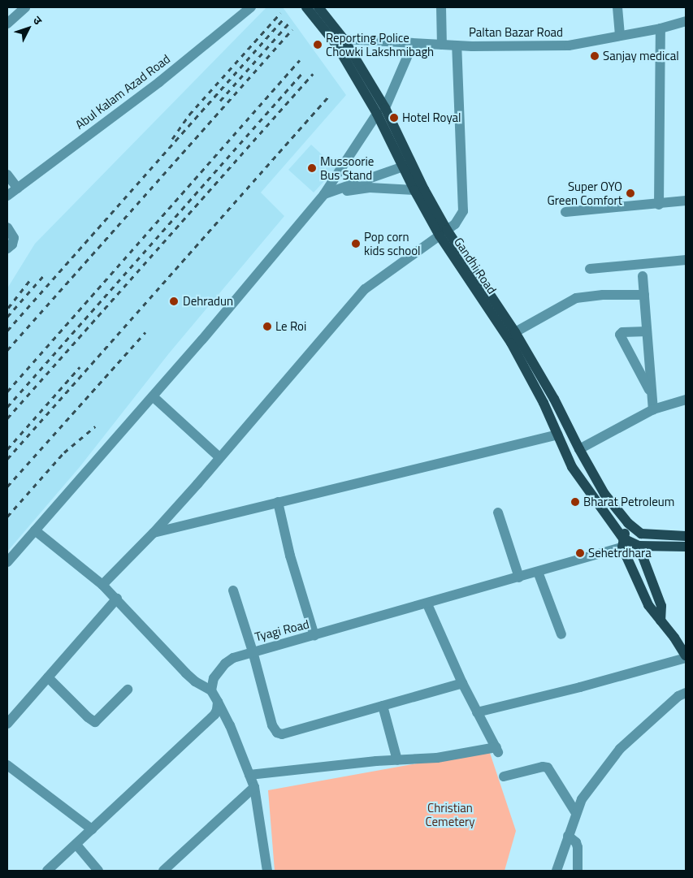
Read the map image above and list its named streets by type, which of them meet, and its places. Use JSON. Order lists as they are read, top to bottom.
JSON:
{
  "streets": {
    "main road": ["Gandhi Road"],
    "street": ["Paltan Bazar Road", "Abul Kalam Azad Road", "Tyagi Road"]
  },
  "crossings": [
    ["Paltan Bazar Road", "Gandhi Road"],
    ["Gandhi Road", "Tyagi Road"]
  ],
  "parks": ["Christian Cemetery"],
  "places": [
    "Reporting Police Chowki Lakshmibagh",
    "Sanjay medical",
    "Hotel Royal",
    "Mussoorie Bus Stand",
    "Super OYO Green Comfort",
    "Pop corn kids school",
    "Dehradun",
    "Le Roi",
    "Bharat Petroleum",
    "Sehetrdhara"
  ],
  "north": "top right"
}
